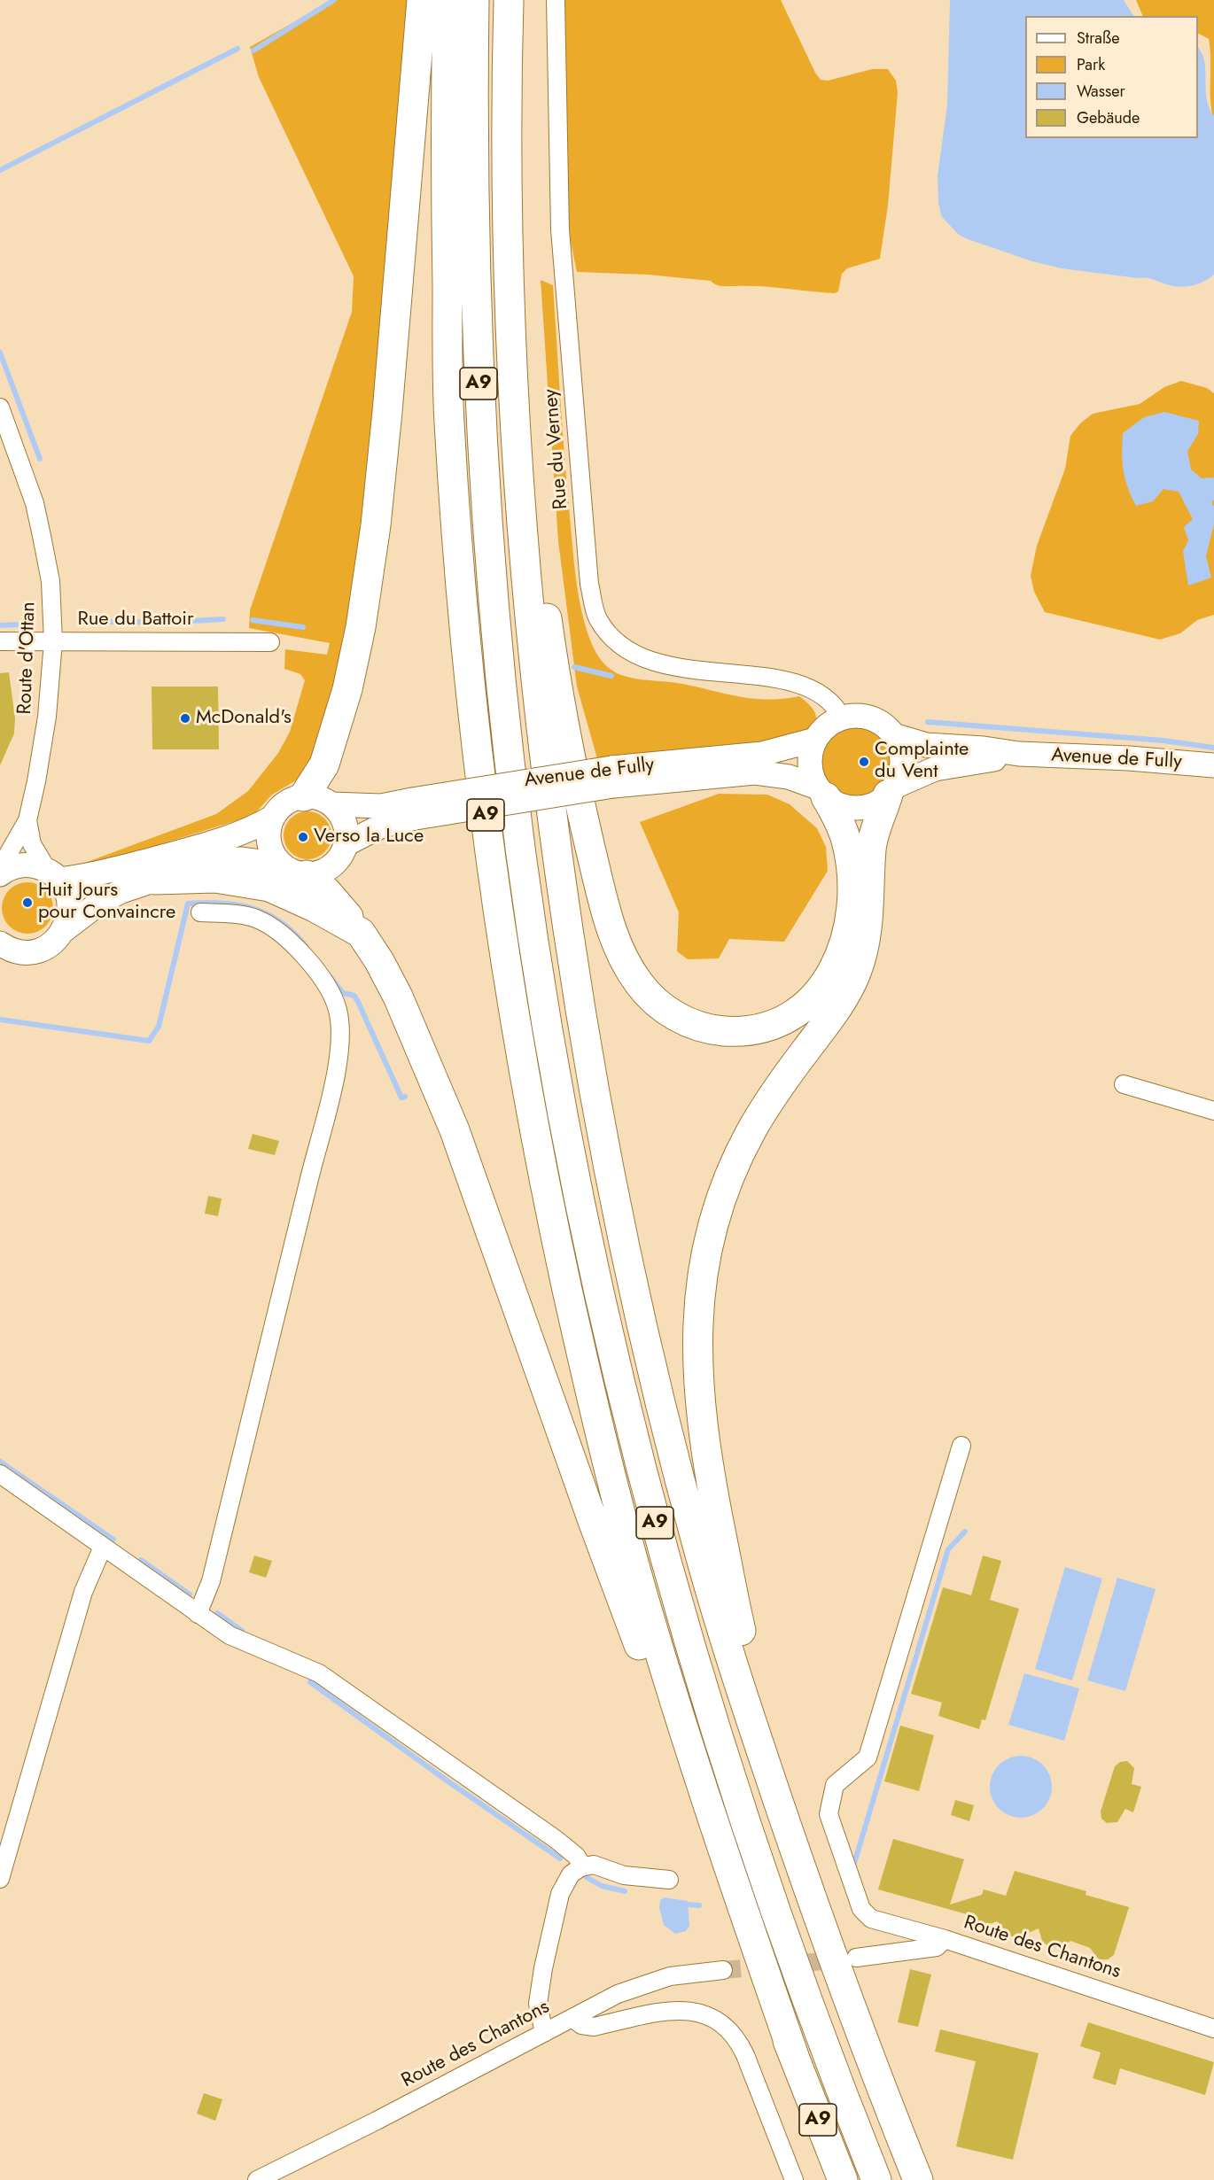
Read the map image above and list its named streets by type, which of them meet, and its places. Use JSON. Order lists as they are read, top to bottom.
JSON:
{
  "streets": {
    "highway": ["A9"],
    "main road": ["Avenue de Fully"],
    "street": [
      "Rue du Verney",
      "Rue du Battoir",
      "Route d'Ottan",
      "Route des Chantons"
    ]
  },
  "crossings": [
    ["Rue du Verney", "Avenue de Fully"],
    ["Rue du Battoir", "Route d'Ottan"]
  ],
  "places": [
    "McDonald's",
    "Complainte du Vent",
    "Verso la Luce",
    "Huit Jours pour Convaincre"
  ],
  "legend": [
    "Straße",
    "Park",
    "Wasser",
    "Gebäude"
  ]
}
